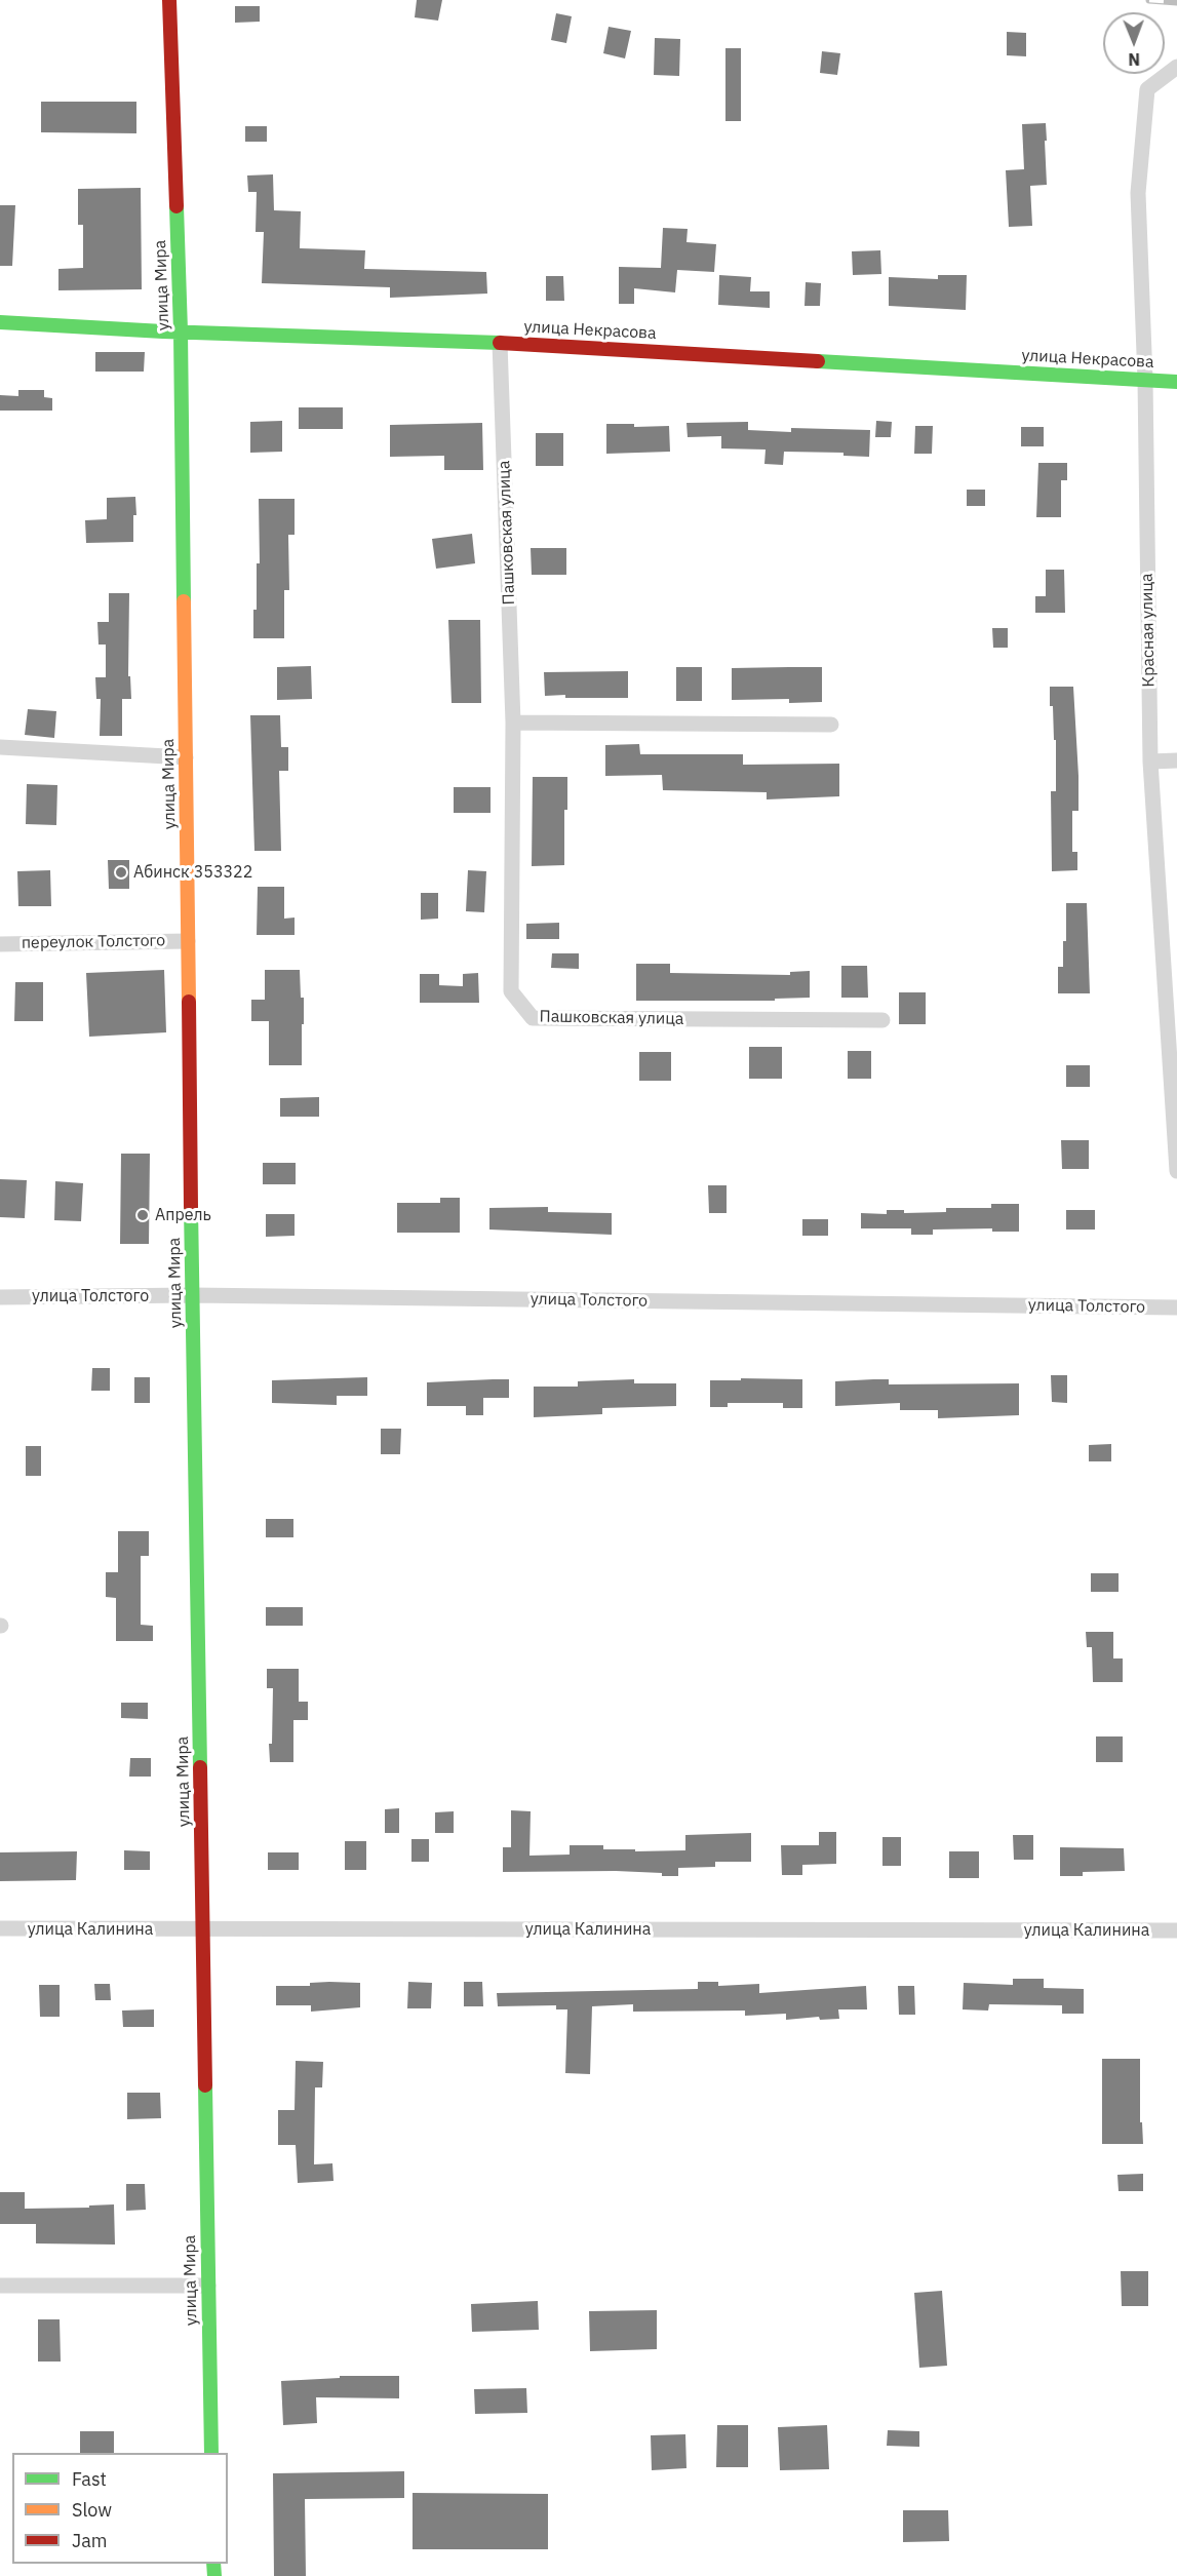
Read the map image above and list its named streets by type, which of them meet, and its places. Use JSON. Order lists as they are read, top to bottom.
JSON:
{
  "streets": {
    "main road": ["улица Мира", "улица Некрасова"],
    "street": [
      "Пашковская улица",
      "Красная улица",
      "переулок Толстого",
      "улица Толстого",
      "улица Калинина"
    ]
  },
  "crossings": [
    ["улица Мира", "улица Некрасова"],
    ["улица Мира", "переулок Толстого"],
    ["улица Мира", "улица Толстого"],
    ["улица Мира", "улица Калинина"],
    ["улица Некрасова", "Пашковская улица"],
    ["улица Некрасова", "Красная улица"]
  ],
  "places": ["Абинск 353322", "Апрель"],
  "legend": ["Fast", "Slow", "Jam"],
  "north": "bottom"
}
